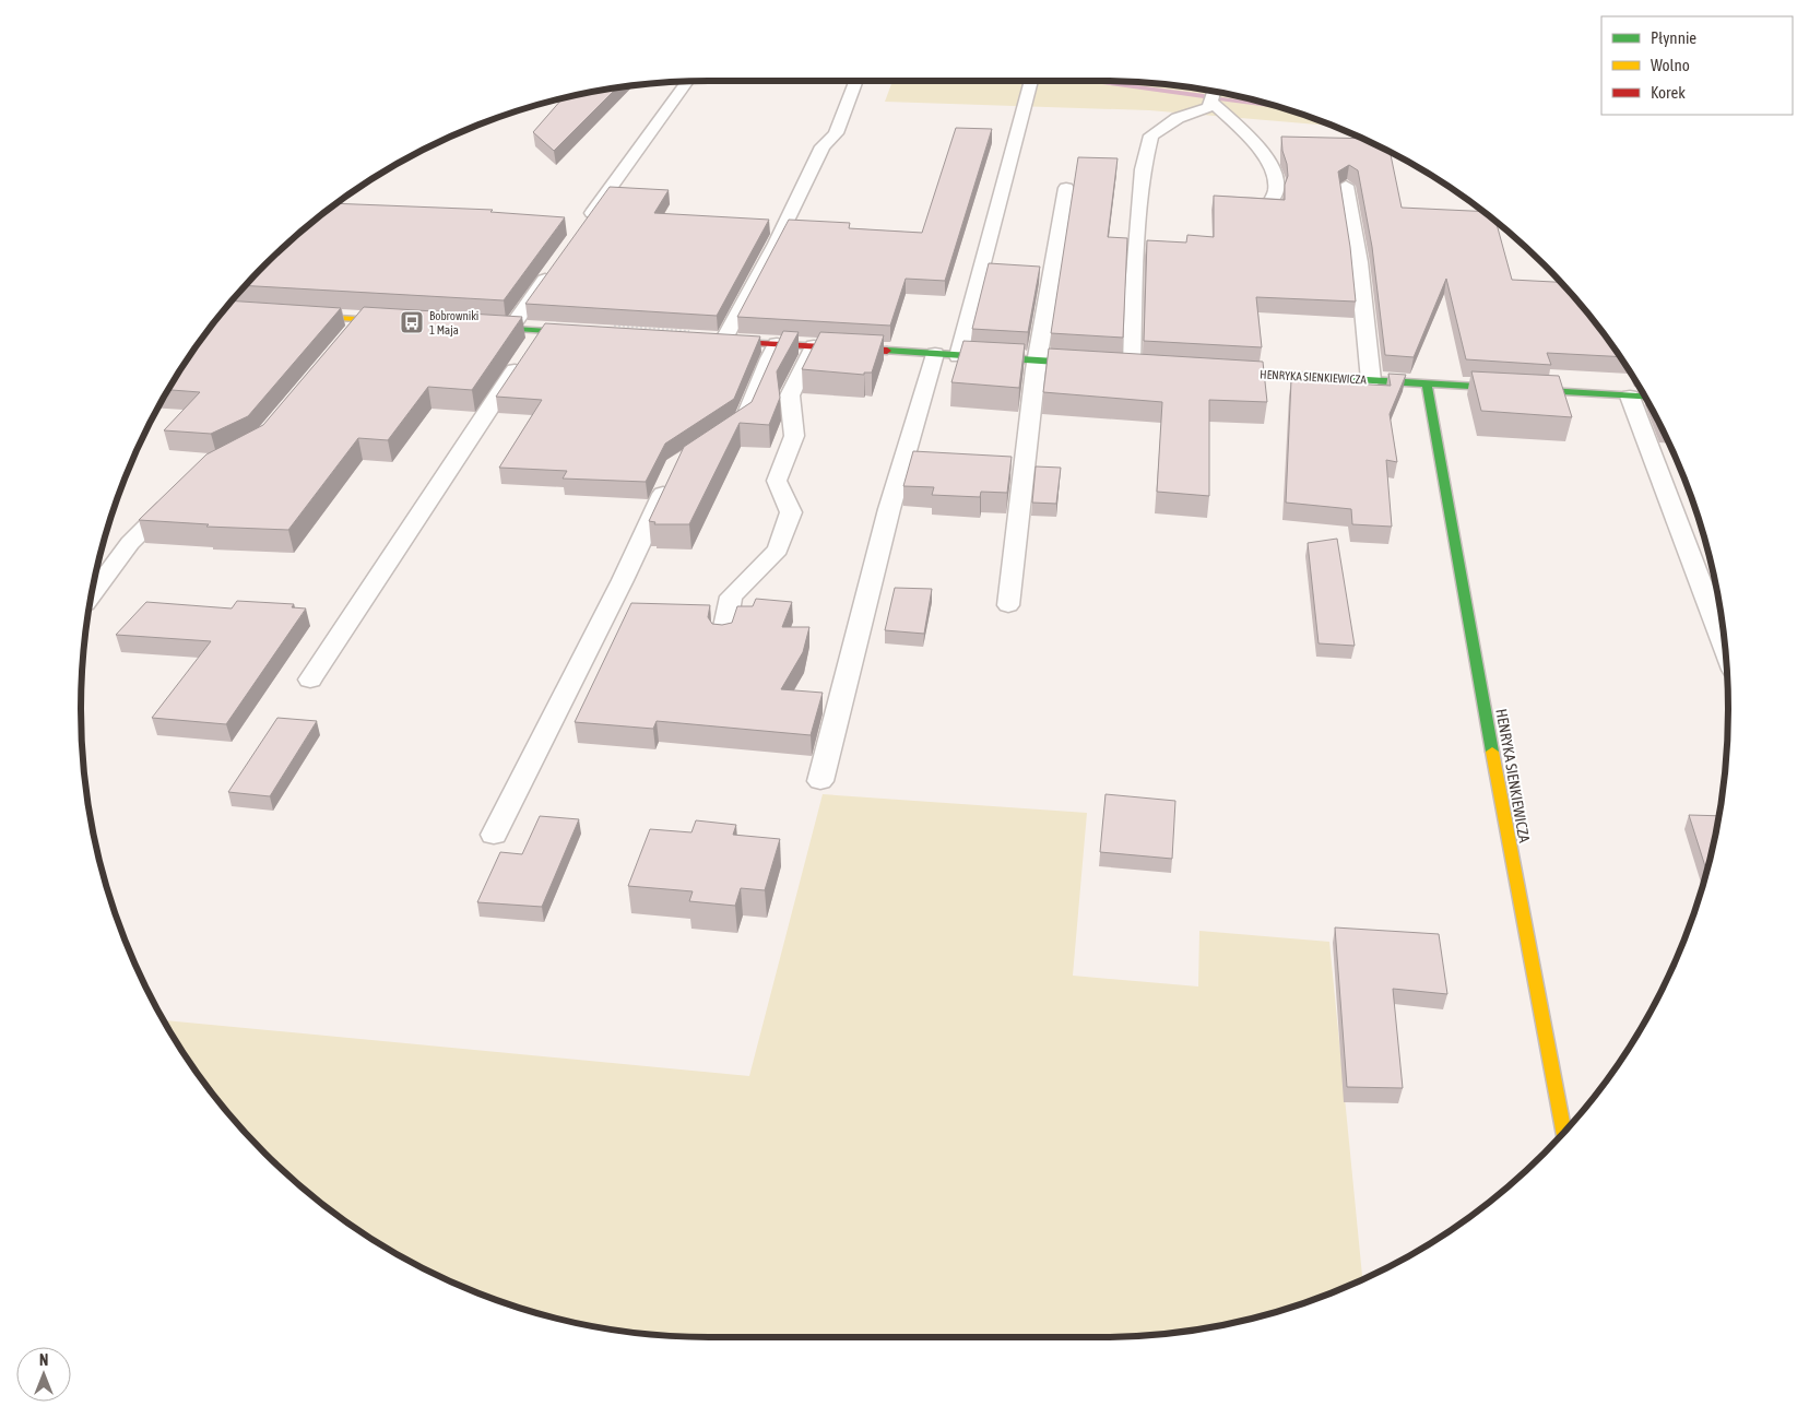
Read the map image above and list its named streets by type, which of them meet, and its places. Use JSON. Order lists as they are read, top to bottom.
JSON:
{
  "streets": {
    "street": ["HENRYKA SIENKIEWICZA"]
  },
  "places": {
    "bus stop": ["Bobrowniki 1 Maja"]
  },
  "legend": ["Płynnie", "Wolno", "Korek"],
  "north": "top"
}
